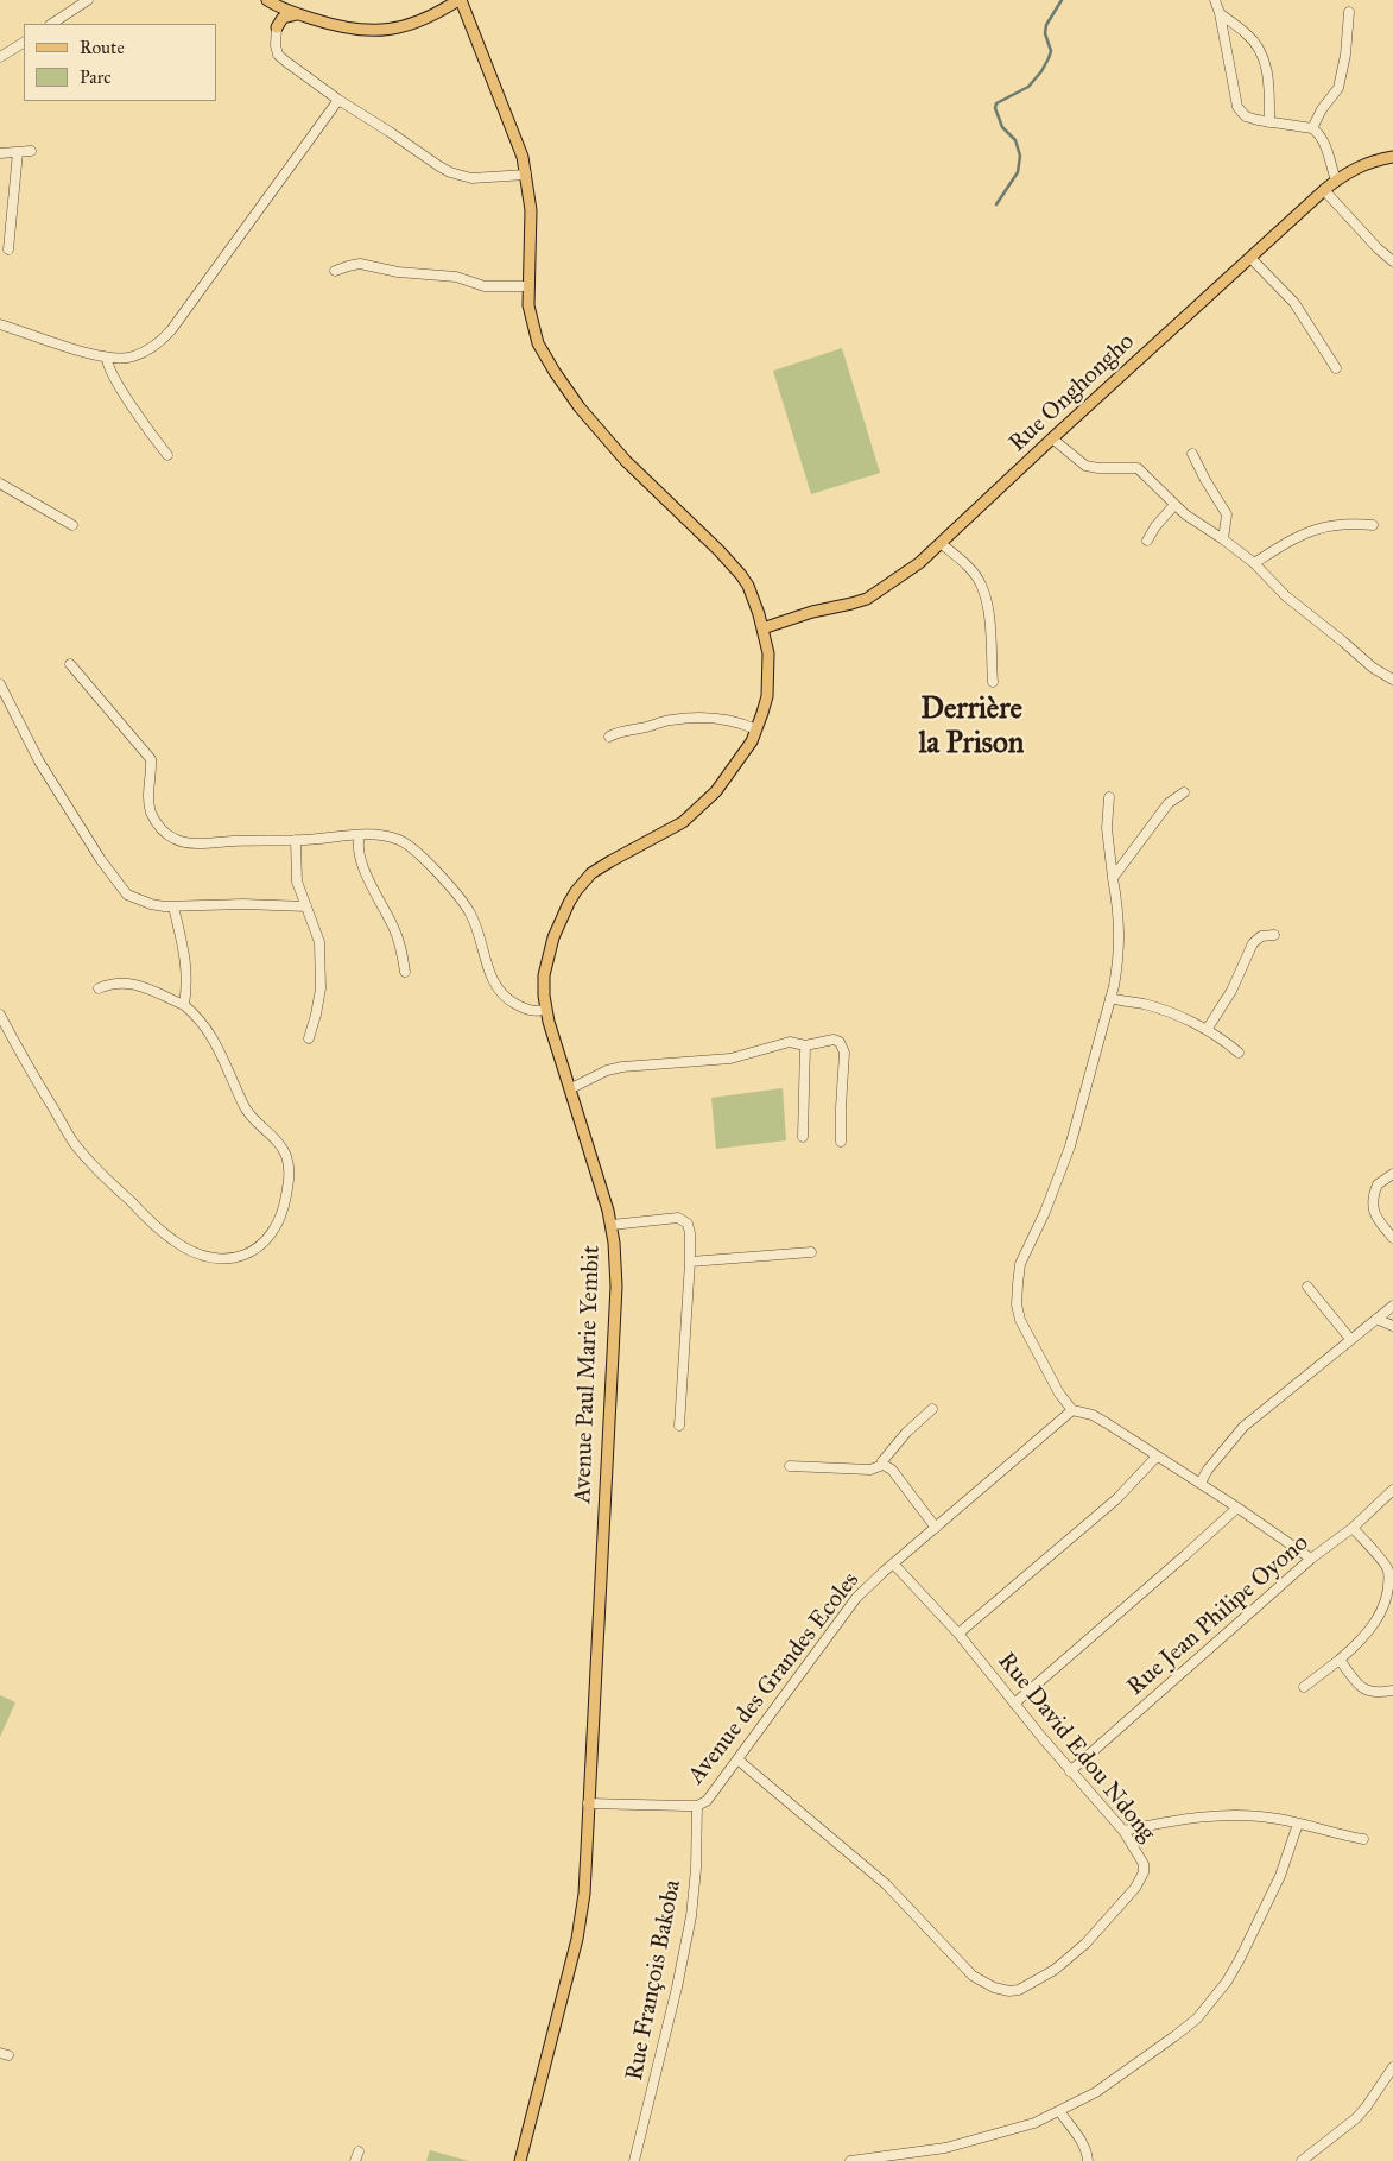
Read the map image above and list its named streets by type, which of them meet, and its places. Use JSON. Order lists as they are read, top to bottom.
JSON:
{
  "streets": {
    "main road": ["Rue Onghongho", "Avenue Paul Marie Yembit"],
    "street": [
      "Rue Jean Philipe Oyono",
      "Avenue des Grandes Ecoles",
      "Rue David Edou Ndong",
      "Rue François Bakoba"
    ]
  },
  "crossings": [
    ["Rue Onghongho", "Avenue Paul Marie Yembit"],
    ["Avenue Paul Marie Yembit", "Avenue des Grandes Ecoles"],
    ["Rue Jean Philipe Oyono", "Rue David Edou Ndong"],
    ["Avenue des Grandes Ecoles", "Rue David Edou Ndong"],
    ["Avenue des Grandes Ecoles", "Rue François Bakoba"]
  ],
  "districts": ["Derrière la Prison"],
  "legend": ["Route", "Parc"]
}
